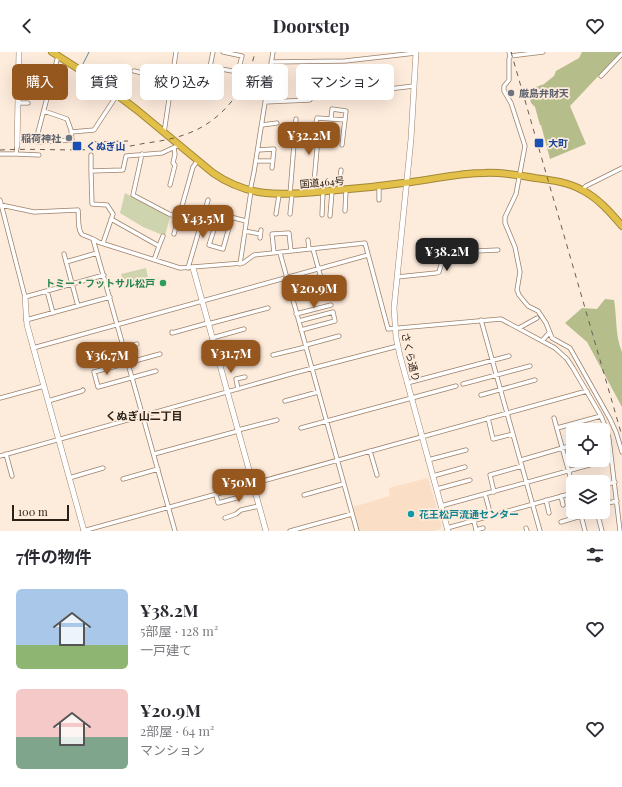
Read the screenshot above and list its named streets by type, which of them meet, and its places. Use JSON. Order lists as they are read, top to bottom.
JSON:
{
  "streets": {
    "highway": ["国道464号"],
    "street": ["さくら通り"]
  },
  "crossings": [
    ["国道464号", "さくら通り"]
  ],
  "districts": ["くぬぎ山二丁目"],
  "places": {
    "other": [
      "厳島弁財天",
      "稲荷神社",
      "トミー・フットサル松戸",
      "花王松戸流通センター"
    ],
    "transit": ["大町", "くぬぎ山"]
  },
  "scale_bar": "100 m",
  "page": {
    "header": "Doorstep",
    "chip": [
      "購入",
      "賃貸",
      "絞り込み",
      "新着",
      "マンション"
    ],
    "price": [
      "¥32.2M",
      "¥43.5M",
      "¥38.2M",
      "¥20.9M",
      "¥31.7M",
      "¥36.7M",
      "¥50M"
    ],
    "scale": "100 m",
    "heading": "7件の物件",
    "list": [
      {
        "name": "¥38.2M",
        "note": "5部屋 · 128 m² · 一戸建て"
      },
      {
        "name": "¥20.9M",
        "note": "2部屋 · 64 m² · マンション"
      }
    ]
  }
}
